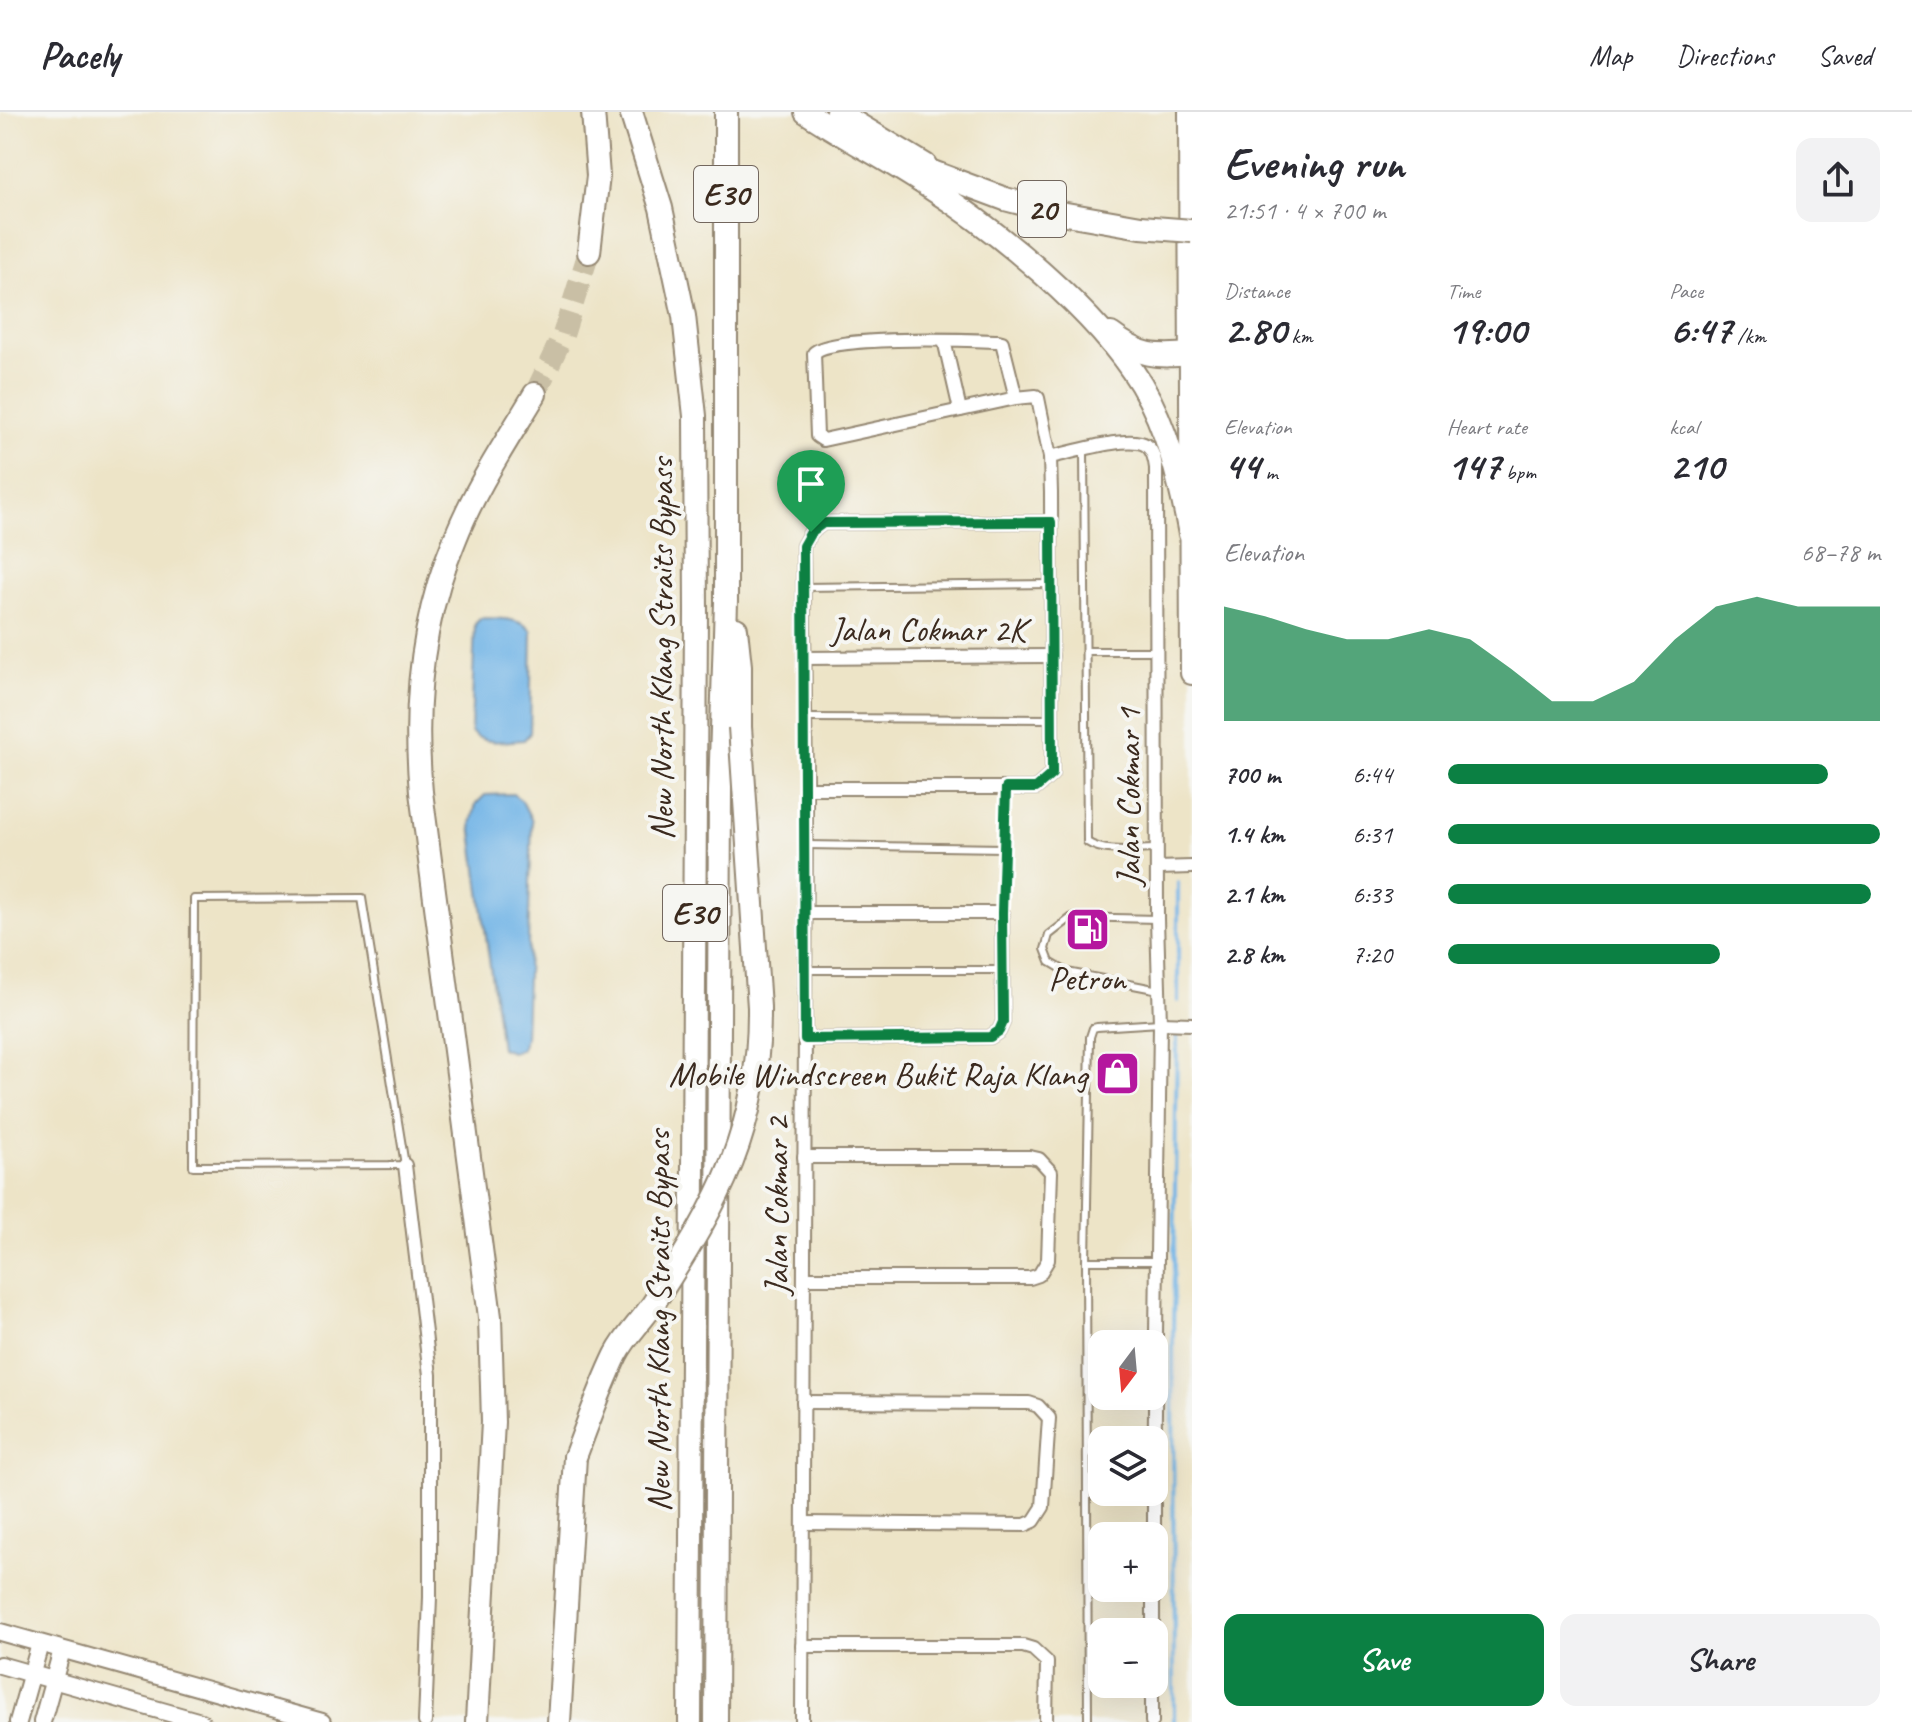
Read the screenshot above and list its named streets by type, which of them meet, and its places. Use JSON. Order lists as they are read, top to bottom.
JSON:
{
  "streets": {
    "highway": ["E30", "20", "New North Klang Straits Bypass"],
    "street": ["Jalan Cokmar 2K", "Jalan Cokmar 1", "Jalan Cokmar 2"]
  },
  "crossings": [
    ["Jalan Cokmar 2K", "Jalan Cokmar 2"]
  ],
  "places": {
    "fuel station": ["Petron"],
    "shop": ["Mobile Windscreen Bukit Raja Klang"]
  },
  "north": "bottom",
  "page": {
    "header": "Pacely",
    "nav": ["Map", "Directions", "Saved"],
    "heading": ["Evening run", "21:51 · 4 × 700 m"],
    "stats": [
      ["Distance", "2.80 km"],
      ["Time", "19:00"],
      ["Pace", "6:47 /km"],
      ["Elevation", "44 m"],
      ["Heart rate", "147 bpm"],
      ["kcal", "210"]
    ],
    "chart": ["Elevation", "68–78 m"],
    "list": [
      {
        "name": "700 m",
        "note": "6:44"
      },
      {
        "name": "1.4 km",
        "note": "6:31"
      },
      {
        "name": "2.1 km",
        "note": "6:33"
      },
      {
        "name": "2.8 km",
        "note": "7:20"
      }
    ],
    "map_buttons": ["+", "−"],
    "buttons": ["Save", "Share"]
  }
}
